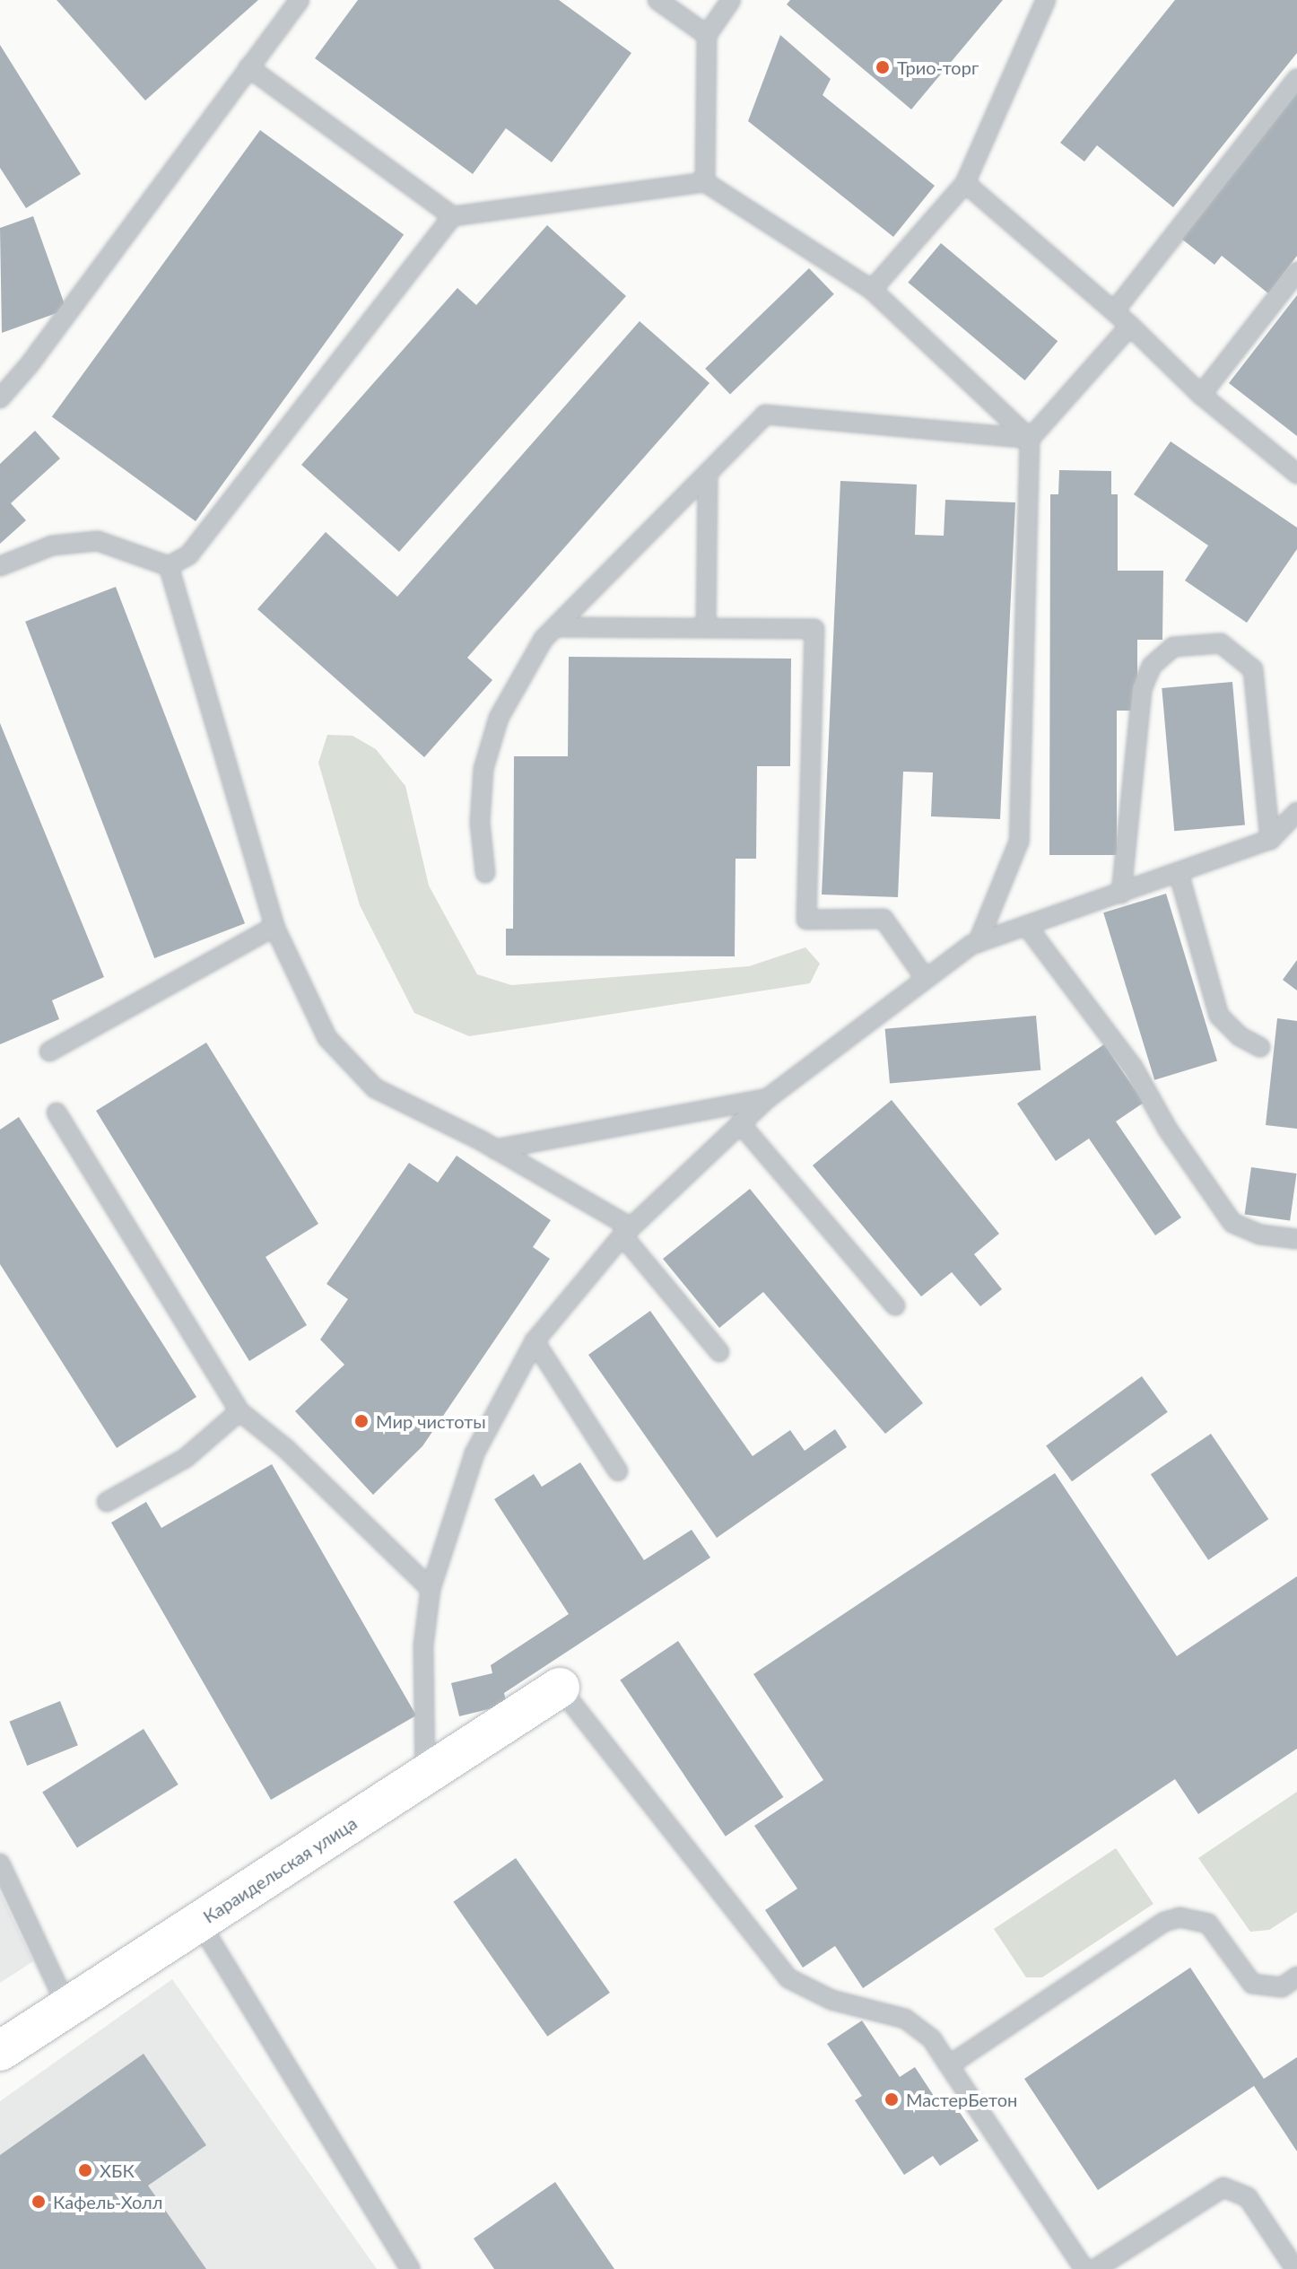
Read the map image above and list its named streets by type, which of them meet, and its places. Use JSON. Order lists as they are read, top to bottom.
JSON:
{
  "streets": {
    "street": ["Караидельская улица"]
  },
  "places": [
    "Трио-торг",
    "Мир чистоты",
    "МастерБетон",
    "ХБК",
    "Кафель-Холл"
  ]
}
